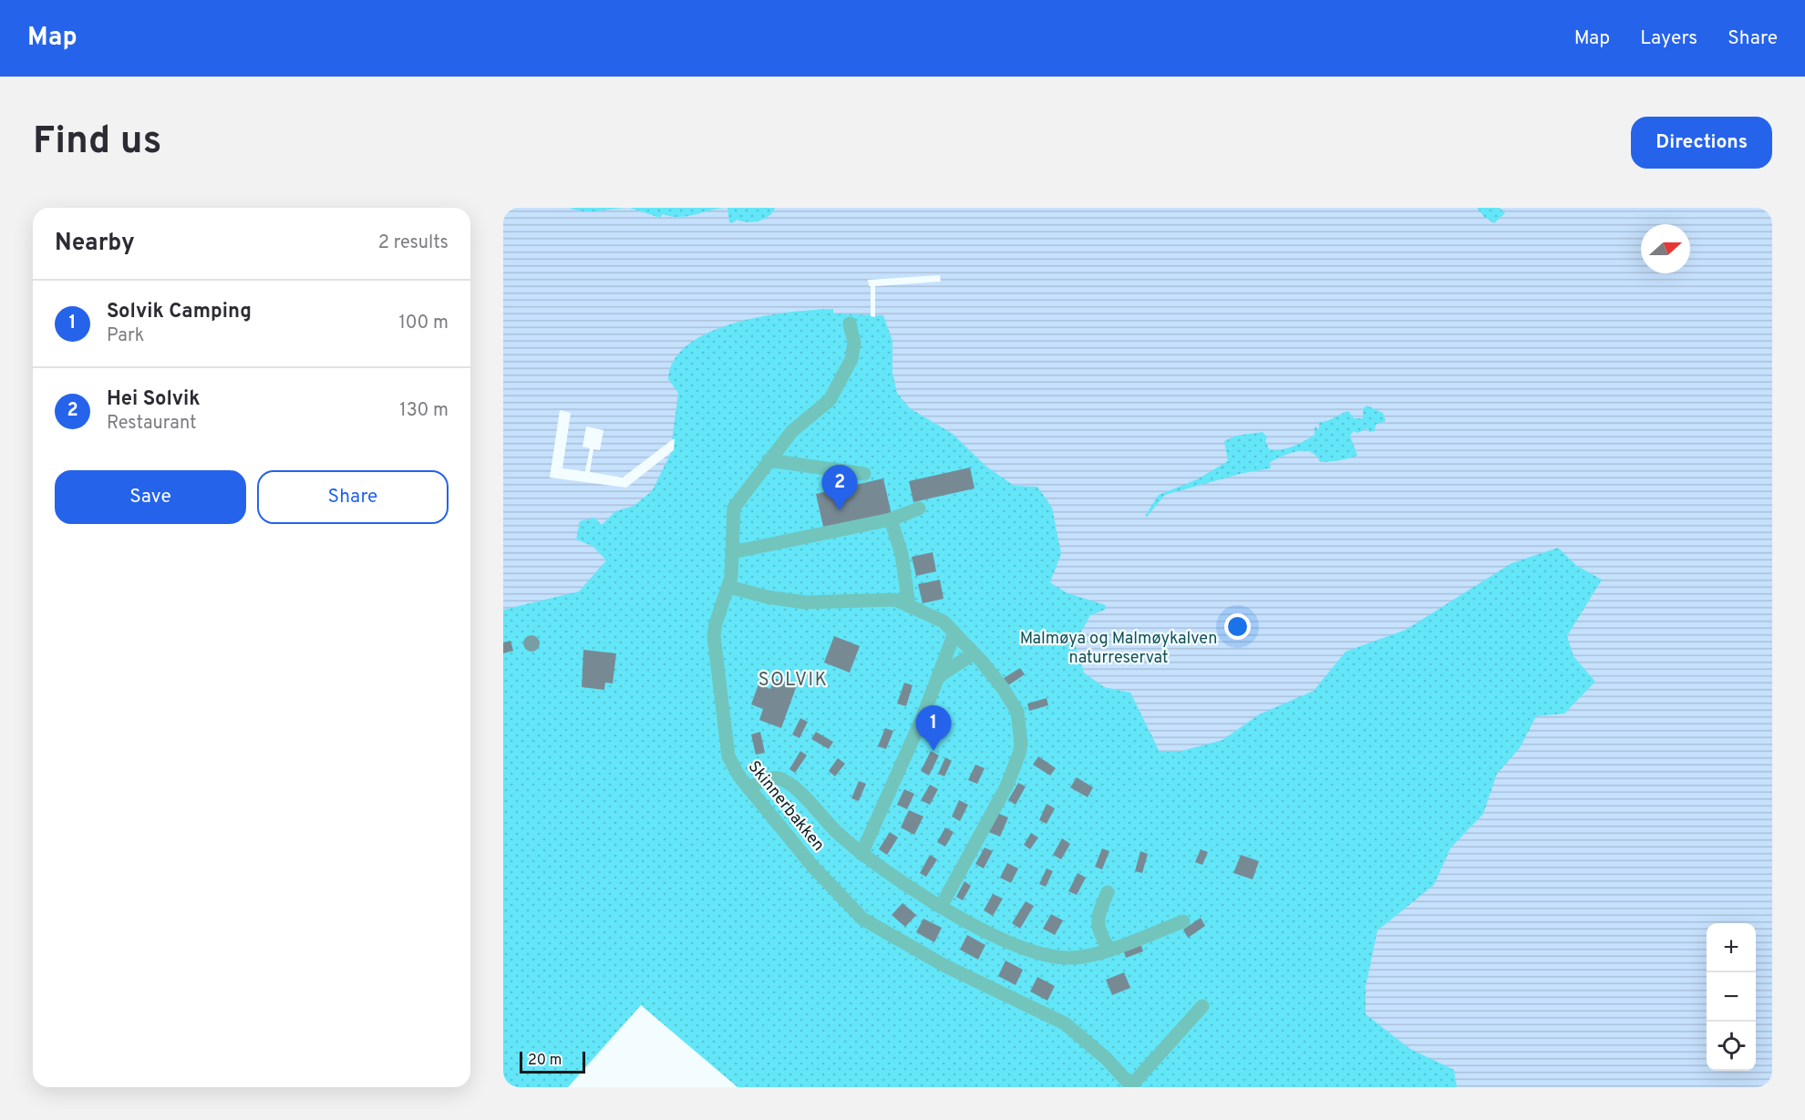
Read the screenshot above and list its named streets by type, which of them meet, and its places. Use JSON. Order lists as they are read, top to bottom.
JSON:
{
  "streets": {
    "lane": ["Skinnerbakken"]
  },
  "districts": ["SOLVIK"],
  "parks": ["Malmøya og Malmøykalven naturreservat"],
  "scale_bar": "20 m",
  "north": "right",
  "page": {
    "header": "Map",
    "nav": ["Map", "Layers", "Share"],
    "buttons": [
      "Directions",
      ["Save", "Share"]
    ],
    "title": "Find us",
    "heading": ["Nearby", "2 results"],
    "list": [
      {
        "mark": "1",
        "name": "Solvik Camping",
        "note": "Park",
        "value": "100 m"
      },
      {
        "mark": "2",
        "name": "Hei Solvik",
        "note": "Restaurant",
        "value": "130 m"
      }
    ],
    "pins": ["2", "1"],
    "map_buttons": ["+", "−"],
    "scale": "20 m"
  }
}
